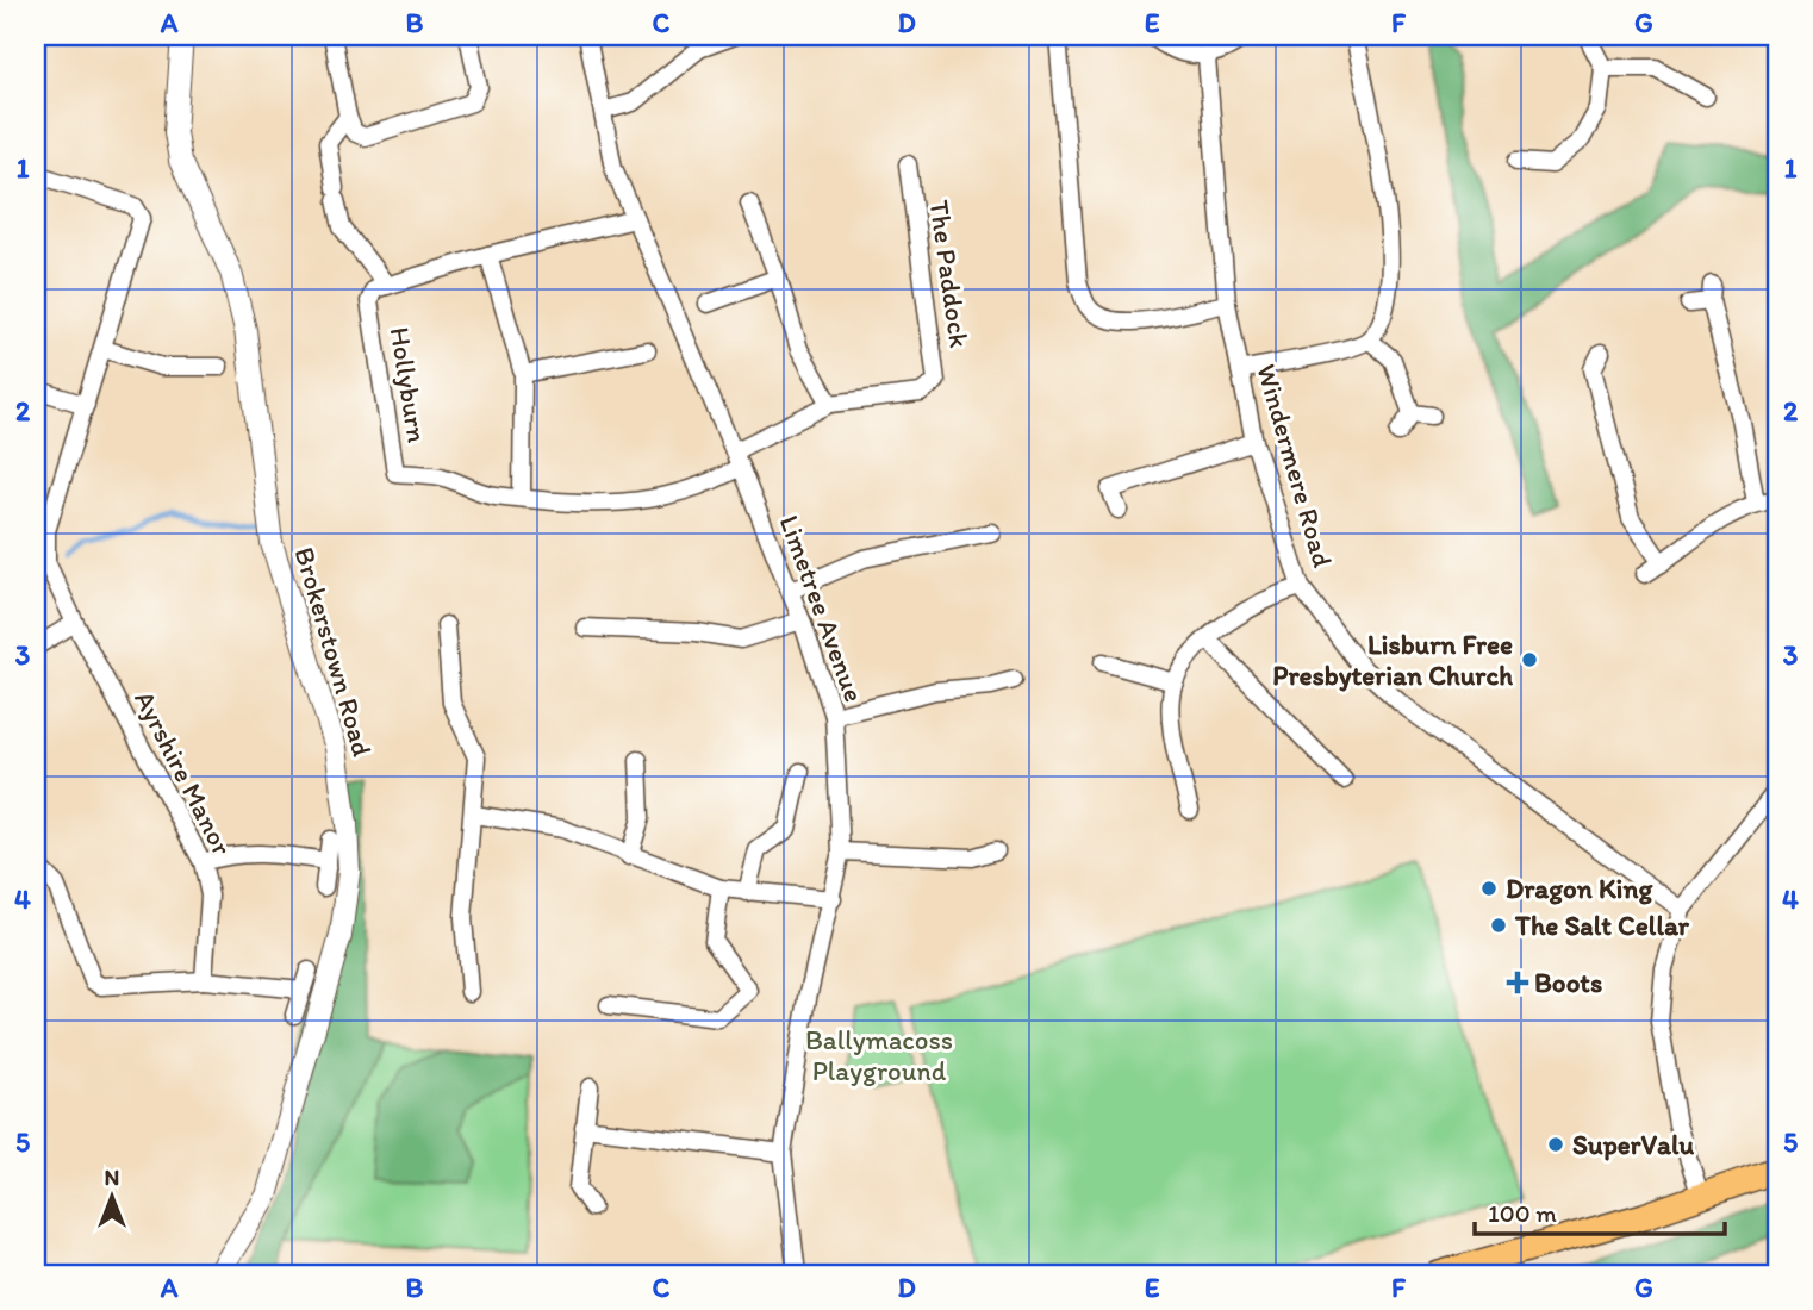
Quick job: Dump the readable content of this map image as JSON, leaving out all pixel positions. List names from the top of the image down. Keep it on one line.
{"streets":{"street":["The Paddock","Hollyburn","Windermere Road","Limetree Avenue","Brokerstown Road","Ayrshire Manor"]},"crossings":[["The Paddock","Hollyburn"],["The Paddock","Limetree Avenue"],["Hollyburn","Limetree Avenue"]],"parks":["Ballymacoss Playground"],"places":{"other":["Lisburn Free Presbyterian Church","Dragon King","The Salt Cellar","SuperValu"],"health":["Boots"]},"scale_bar":"100 m","north":"top","grid":{"columns":["A","B","C","D","E","F","G"],"rows":["1","2","3","4","5"]}}
